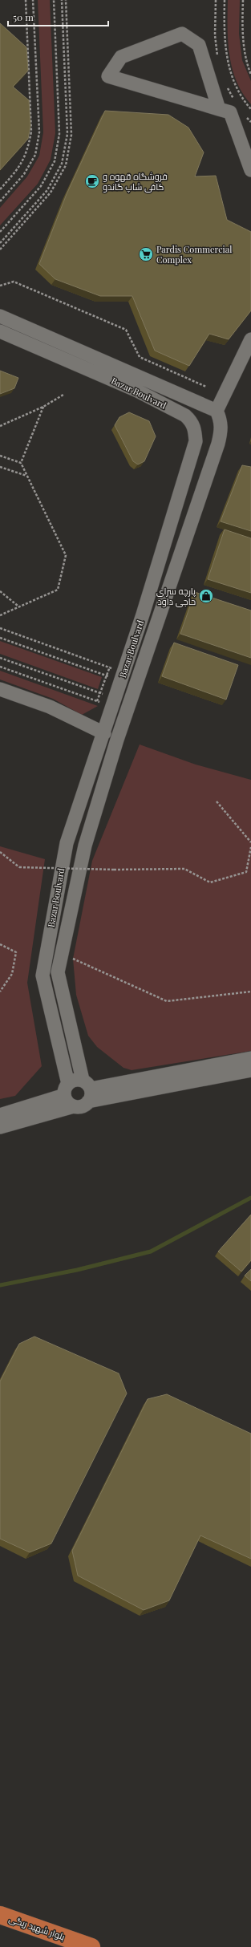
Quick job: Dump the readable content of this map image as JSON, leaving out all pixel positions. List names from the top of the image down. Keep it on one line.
{"streets":{"highway":["بلوار شهید ریگی"],"street":["Bazar Boulvard"]},"places":{"cafe":["فروشگاه قهوه و کافی شاپ گاندو"],"supermarket":["Pardis Commercial Complex"],"shop":["پارچه سرای حاجی داود"]},"scale_bar":"50 m"}
